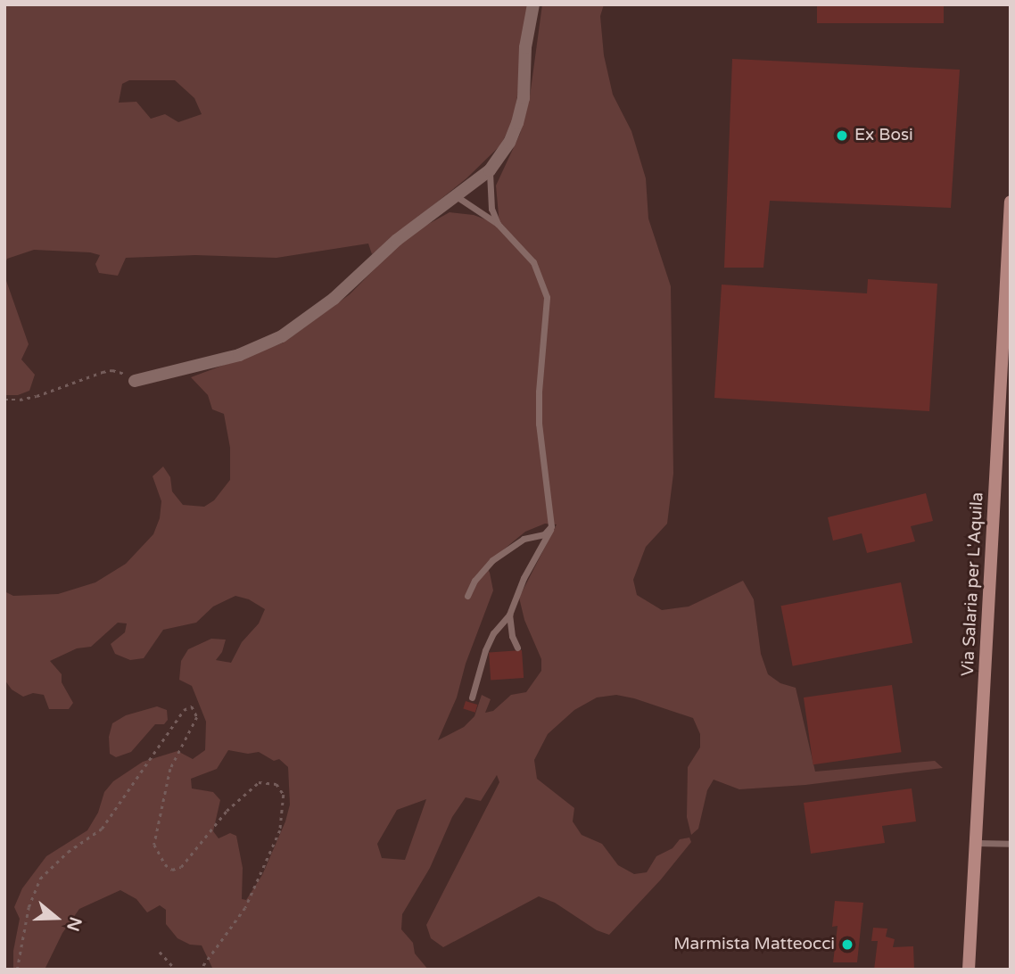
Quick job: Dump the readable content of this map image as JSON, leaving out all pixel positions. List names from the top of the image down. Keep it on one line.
{"streets":{"main road":["Via Salaria per L'Aquila"]},"places":["Ex Bosi","Marmista Matteocci"],"north":"right"}
